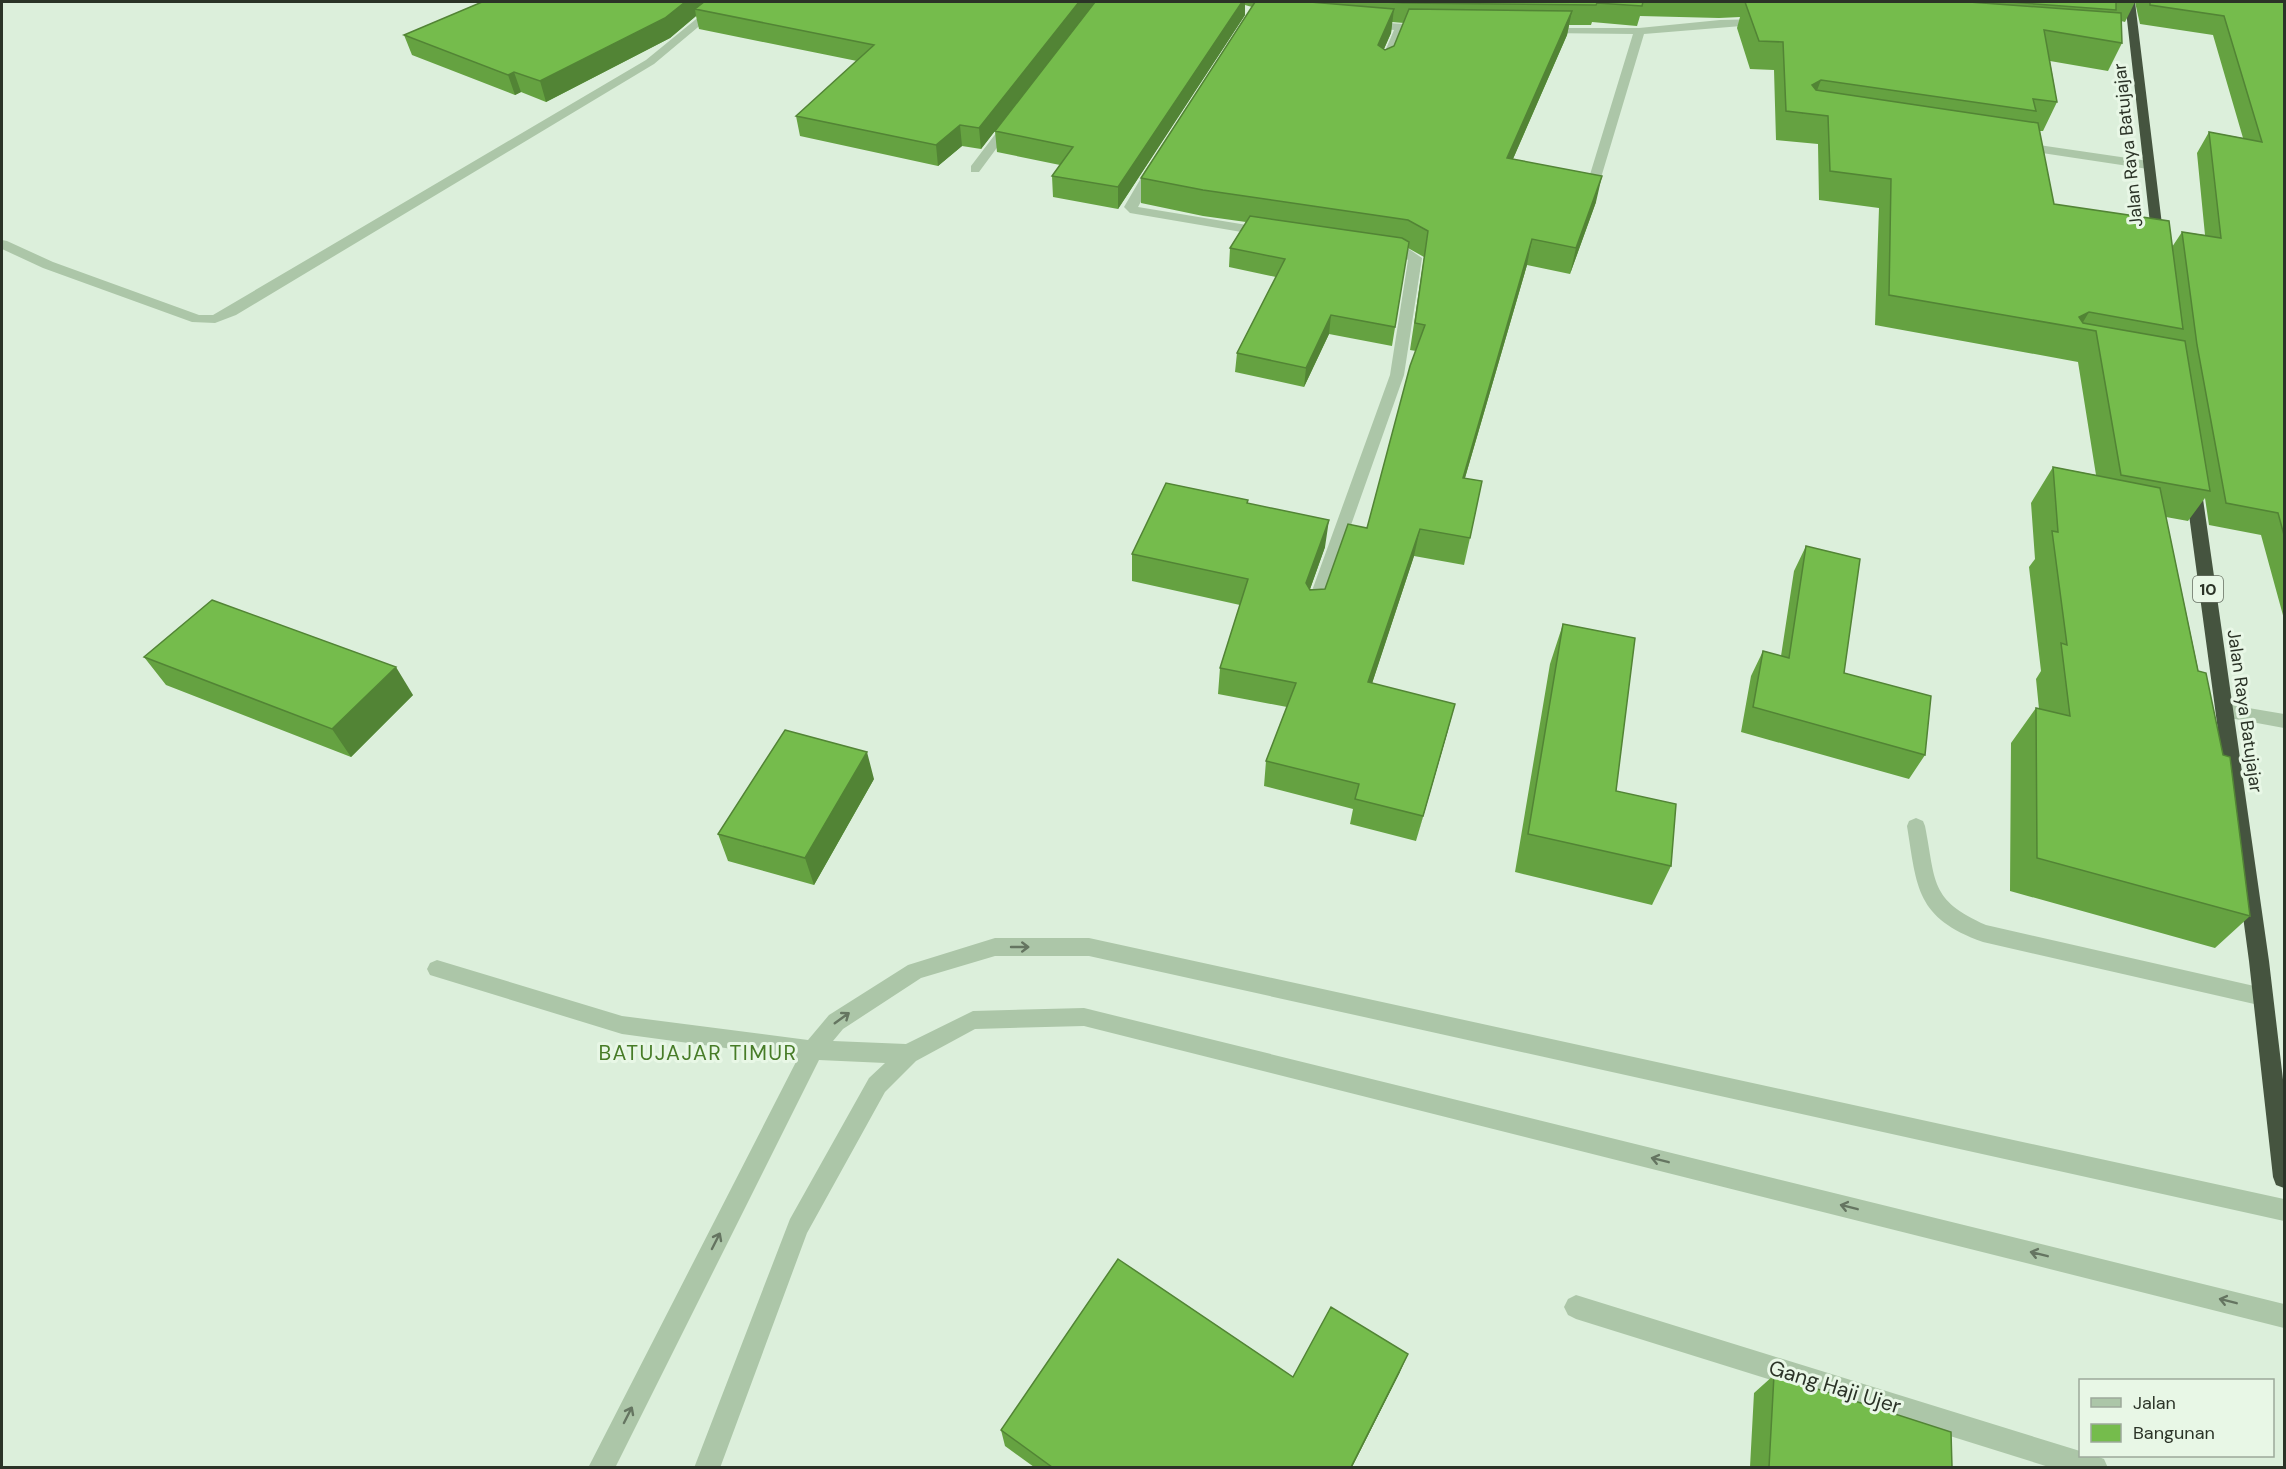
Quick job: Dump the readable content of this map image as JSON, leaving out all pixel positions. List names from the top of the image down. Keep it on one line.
{"streets":{"highway":["Jalan Raya Batujajar","10"],"street":["Gang Haji Ujer"]},"districts":["BATUJAJAR TIMUR"],"legend":["Jalan","Bangunan"]}
